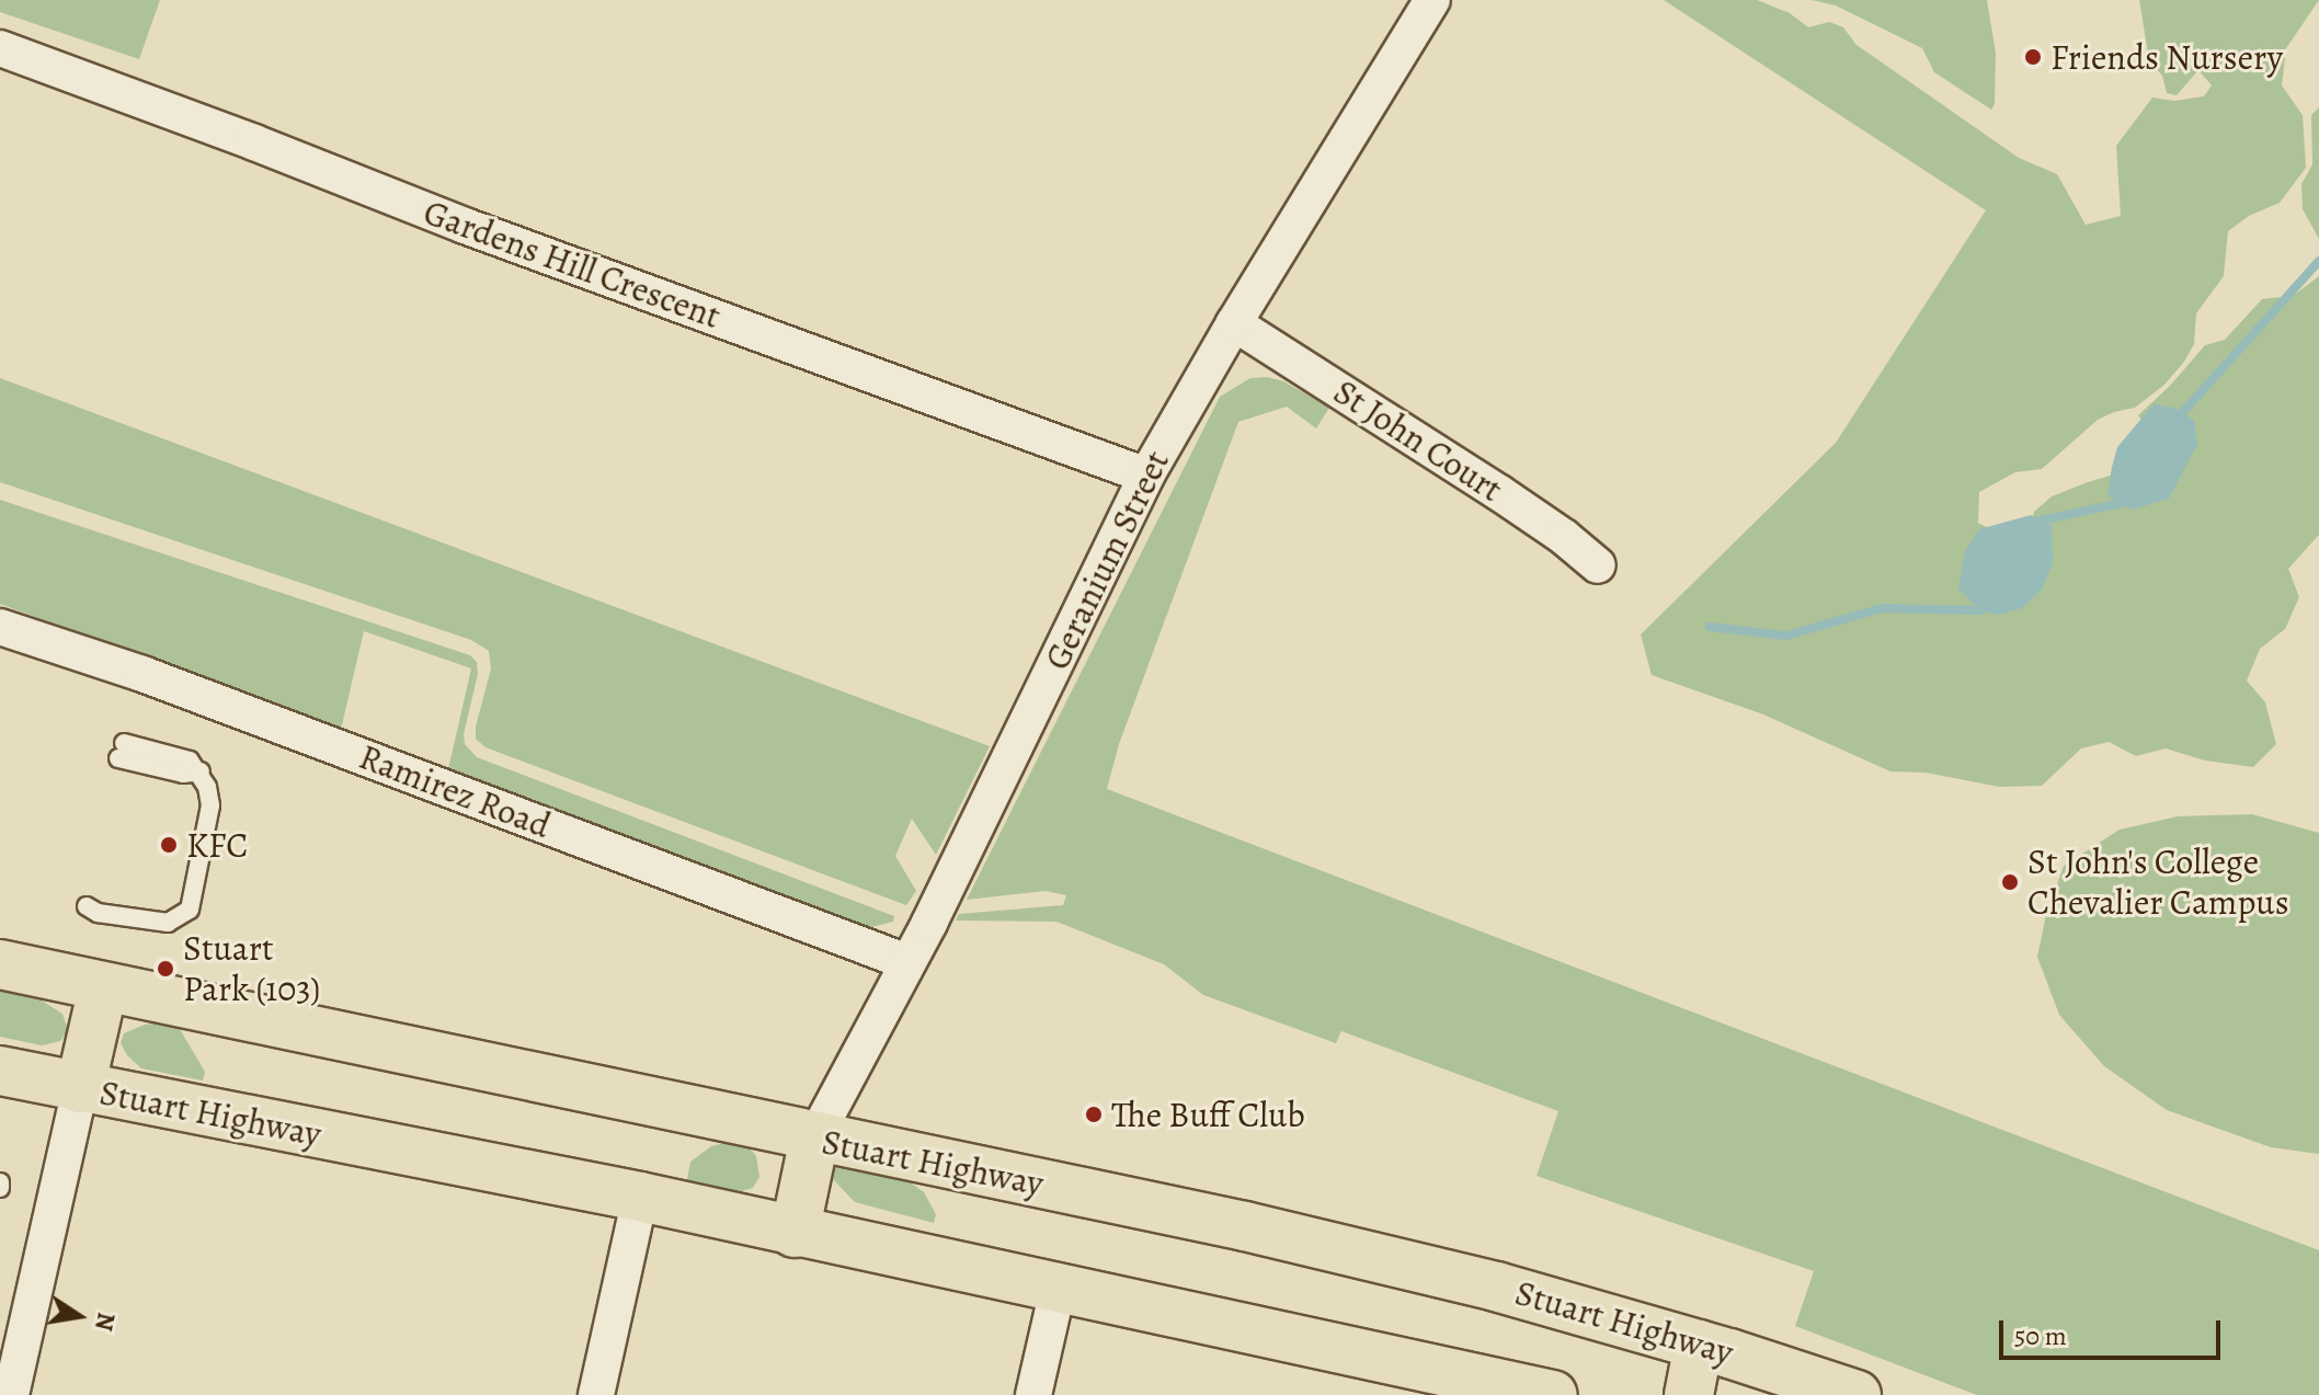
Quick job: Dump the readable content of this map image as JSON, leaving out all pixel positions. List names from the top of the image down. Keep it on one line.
{"streets":{"highway":["Stuart Highway"],"street":["Gardens Hill Crescent","St John Court","Geranium Street","Ramirez Road"]},"crossings":[["Gardens Hill Crescent","Geranium Street"],["St John Court","Geranium Street"],["Geranium Street","Ramirez Road"],["Geranium Street","Stuart Highway"]],"places":["Friends Nursery","KFC","St John's College Chevalier Campus","Stuart Park (103)","The Buff Club"],"scale_bar":"50 m","north":"right"}
